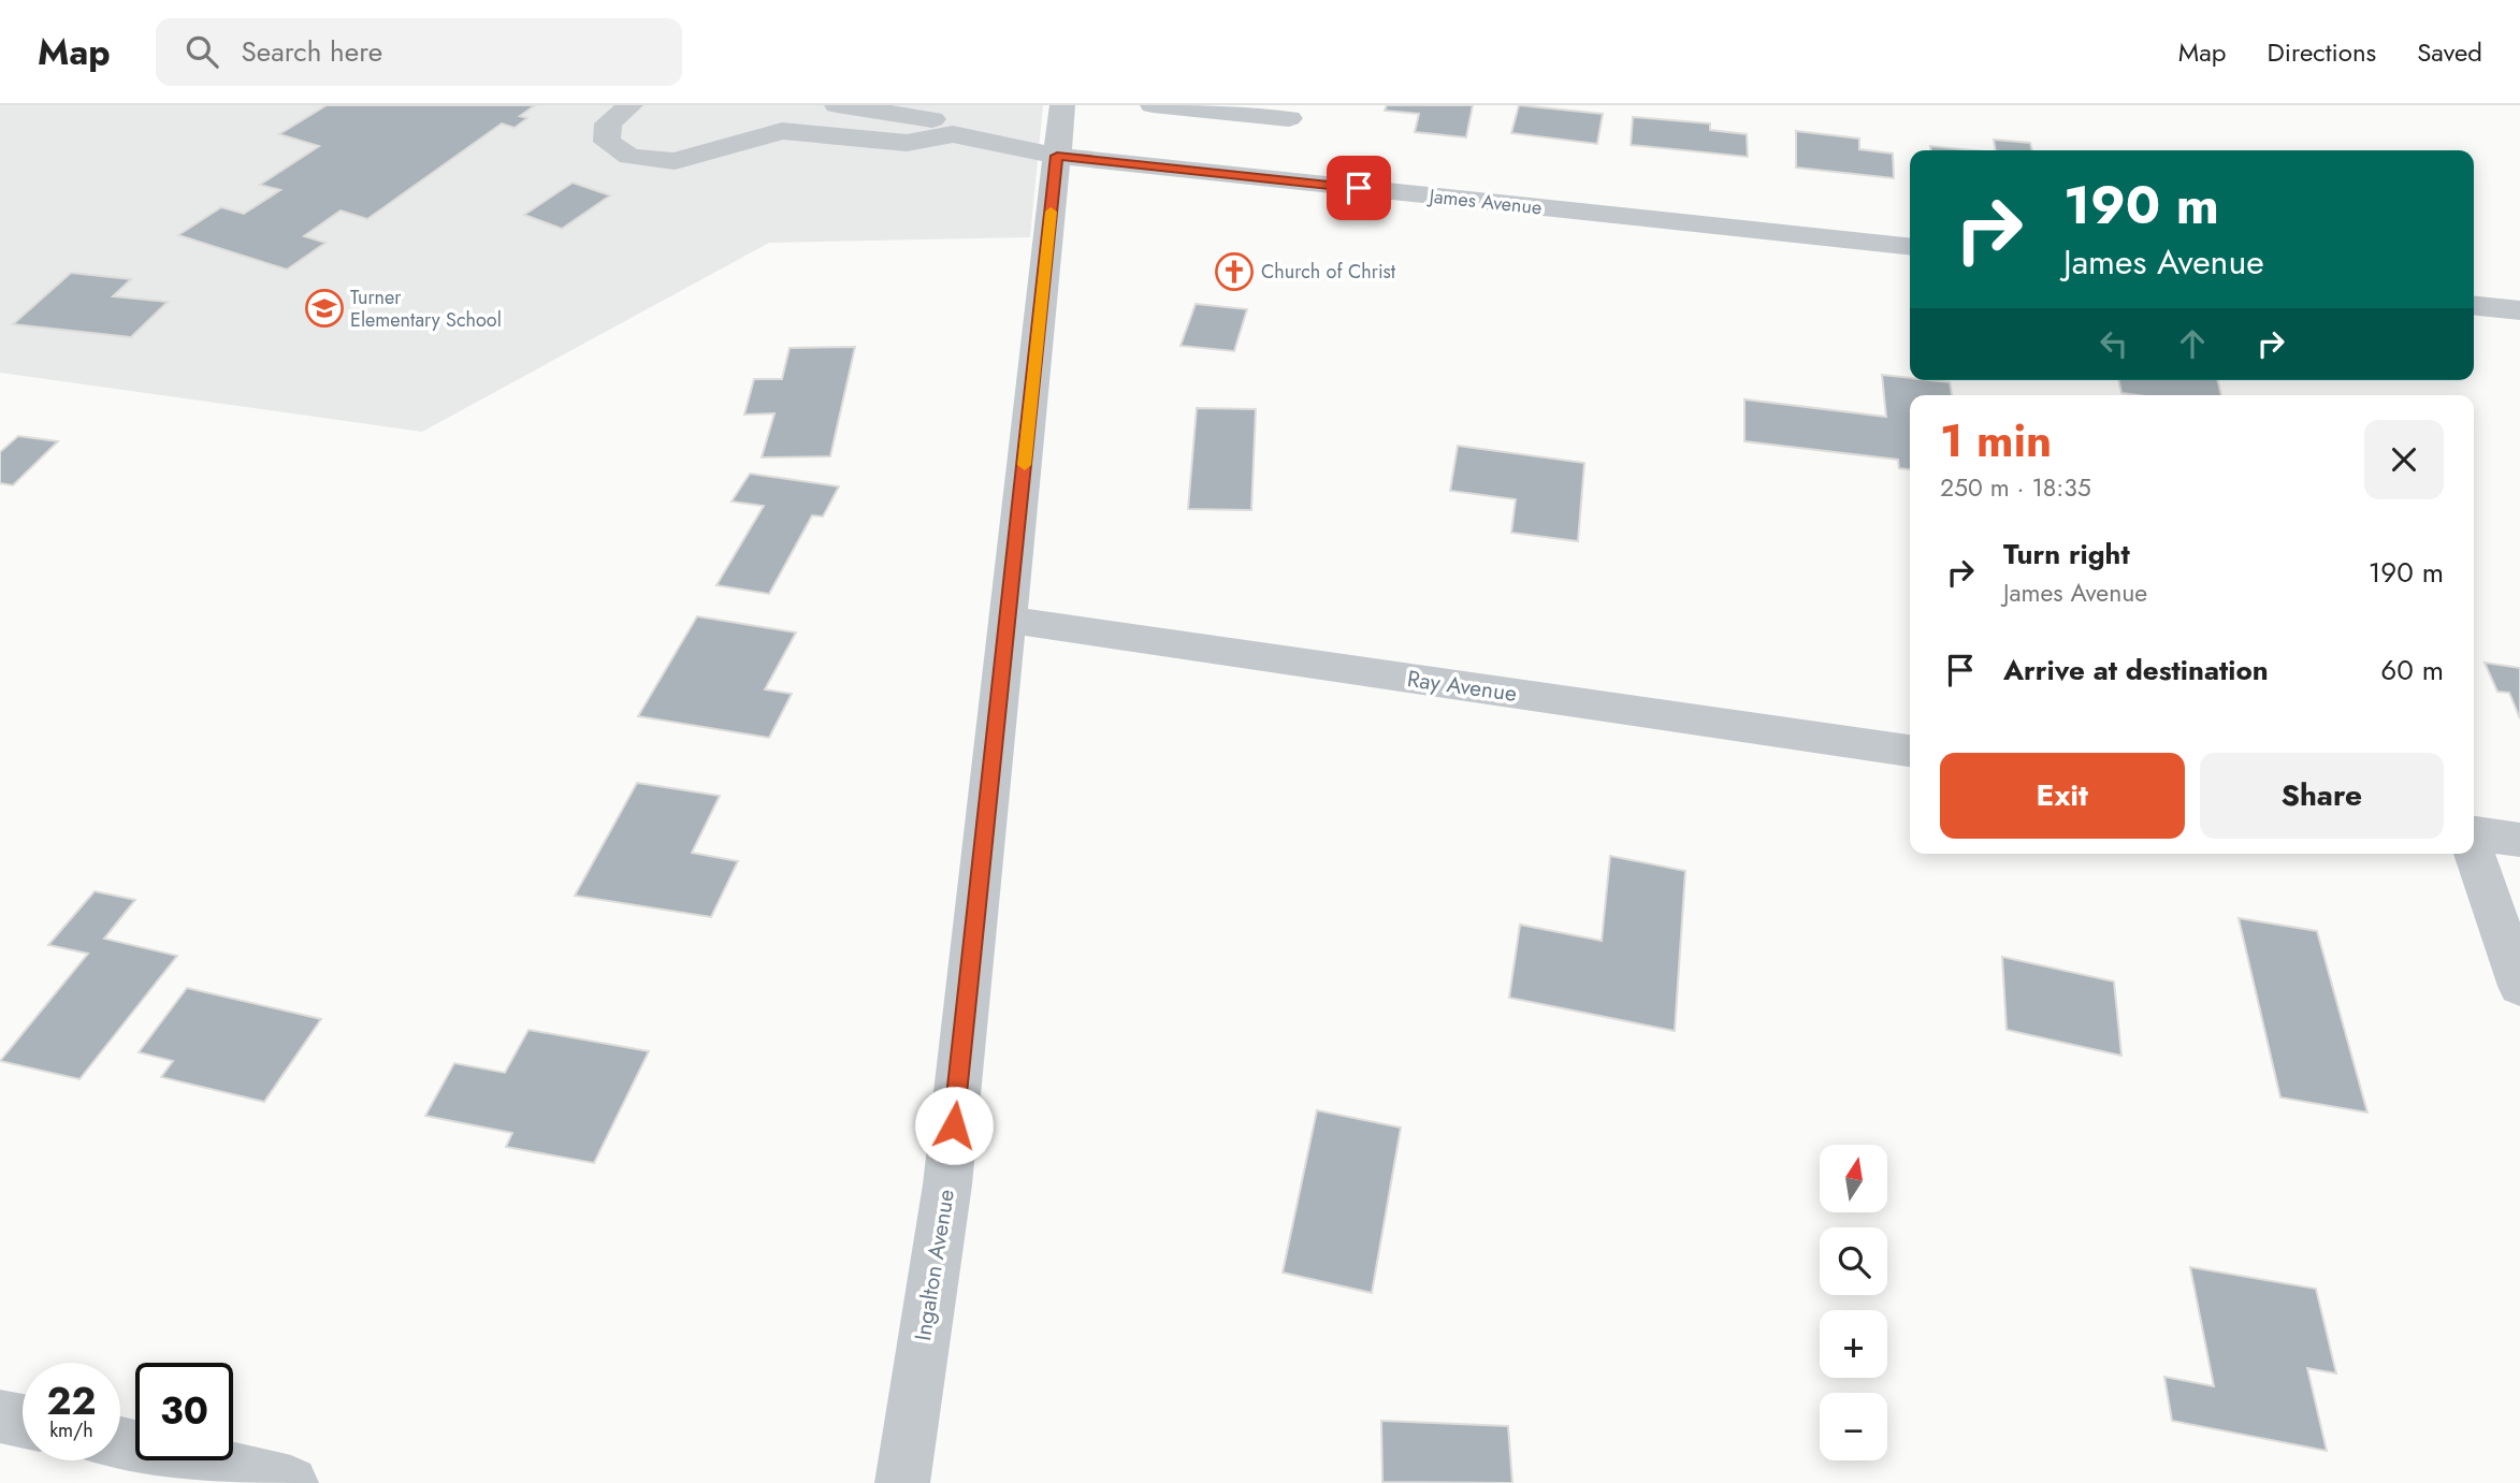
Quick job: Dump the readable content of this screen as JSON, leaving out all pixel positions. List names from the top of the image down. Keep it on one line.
{"streets":{"street":["James Avenue","Ray Avenue","Ingalton Avenue"]},"crossings":[["James Avenue","Ingalton Avenue"],["Ray Avenue","Ingalton Avenue"]],"places":{"church":["Church of Christ"],"school or university":["Turner Elementary School"]},"north":"top","page":{"header":"Map","search":"Search here","nav":["Map","Directions","Saved"],"turn":["190 m","James Avenue"],"heading":["1 min","250 m · 18:35"],"list":[{"name":"Turn right","note":"James Avenue","value":"190 m"},{"name":"Arrive at destination","value":"60 m"}],"buttons":["Exit","Share"],"map_buttons":["+","−"],"speed":"22 km/h","limit":"30"}}
